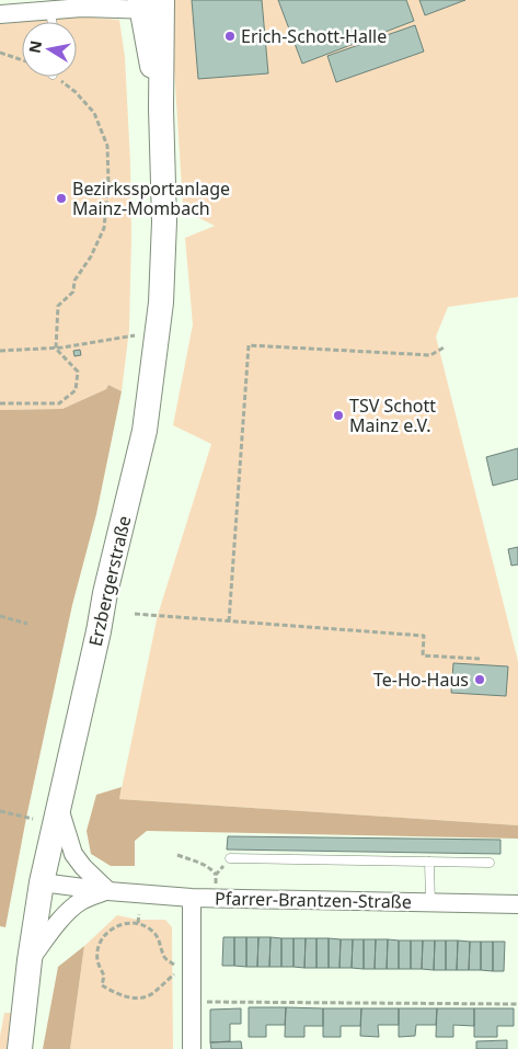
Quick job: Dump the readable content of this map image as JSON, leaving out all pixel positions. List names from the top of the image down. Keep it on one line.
{"streets":{"main road":["Erzbergerstraße"],"street":["Pfarrer-Brantzen-Straße"]},"crossings":[["Erzbergerstraße","Pfarrer-Brantzen-Straße"]],"places":["Erich-Schott-Halle","Bezirkssportanlage Mainz-Mombach","TSV Schott Mainz e.V.","Te-Ho-Haus"],"north":"left"}
